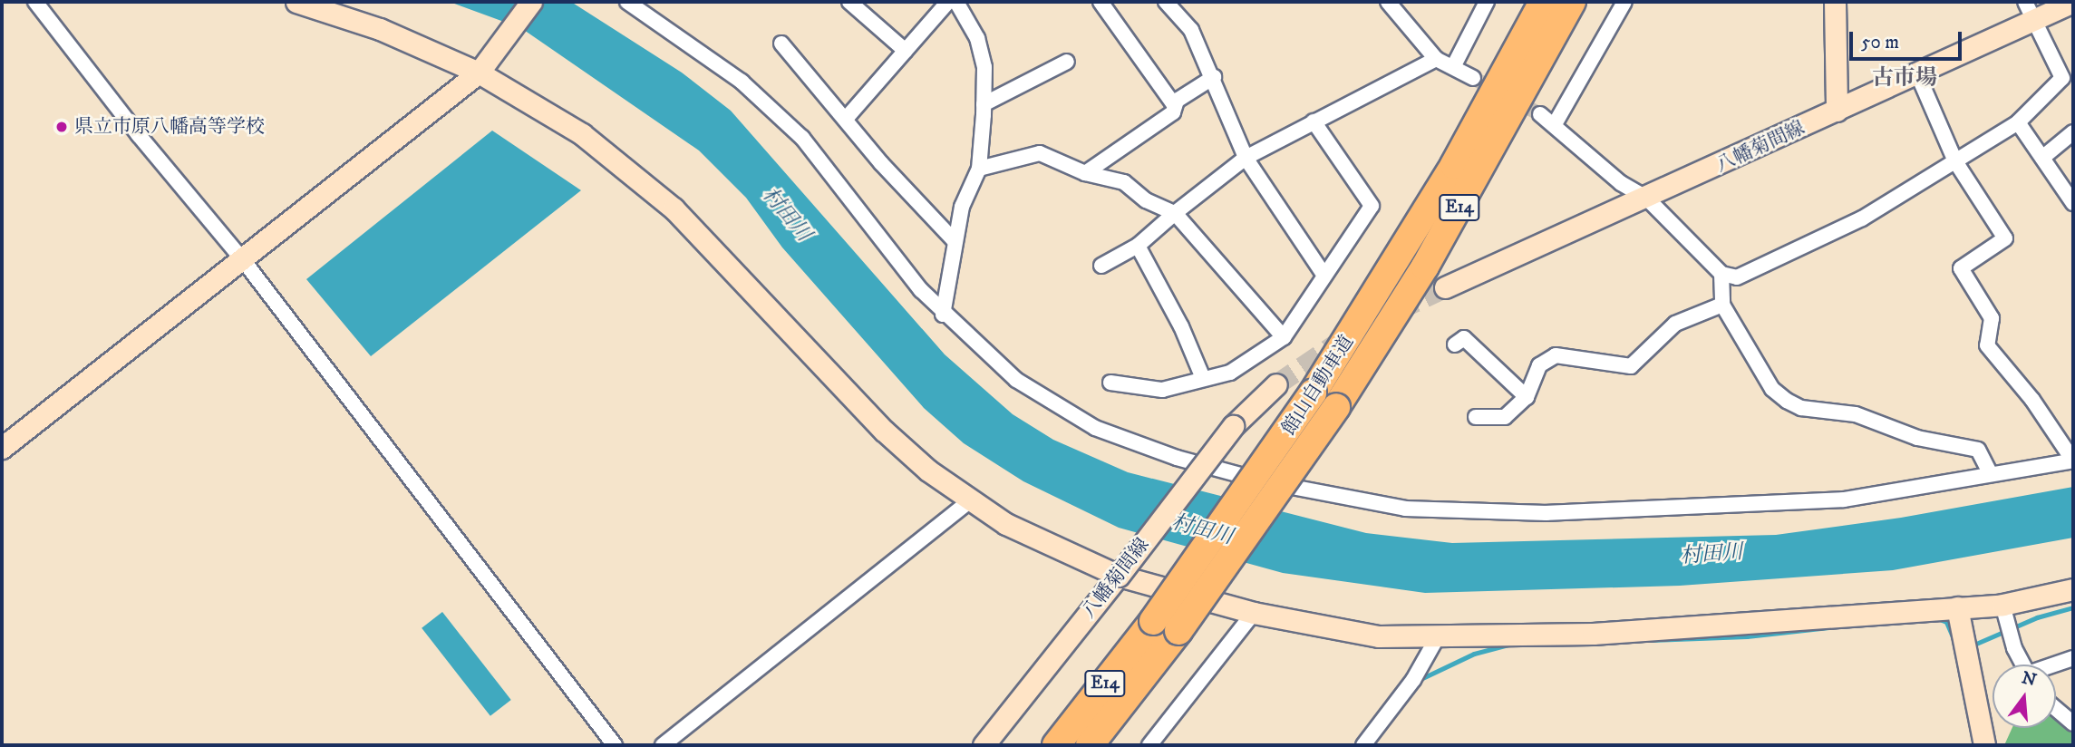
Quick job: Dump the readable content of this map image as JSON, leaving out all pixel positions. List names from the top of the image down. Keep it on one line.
{"streets":{"highway":["E14","館山自動車道"],"street":["八幡菊間線"]},"districts":["古市場"],"water":["村田川"],"places":["県立市原八幡高等学校"],"scale_bar":"50 m","north":"top"}
